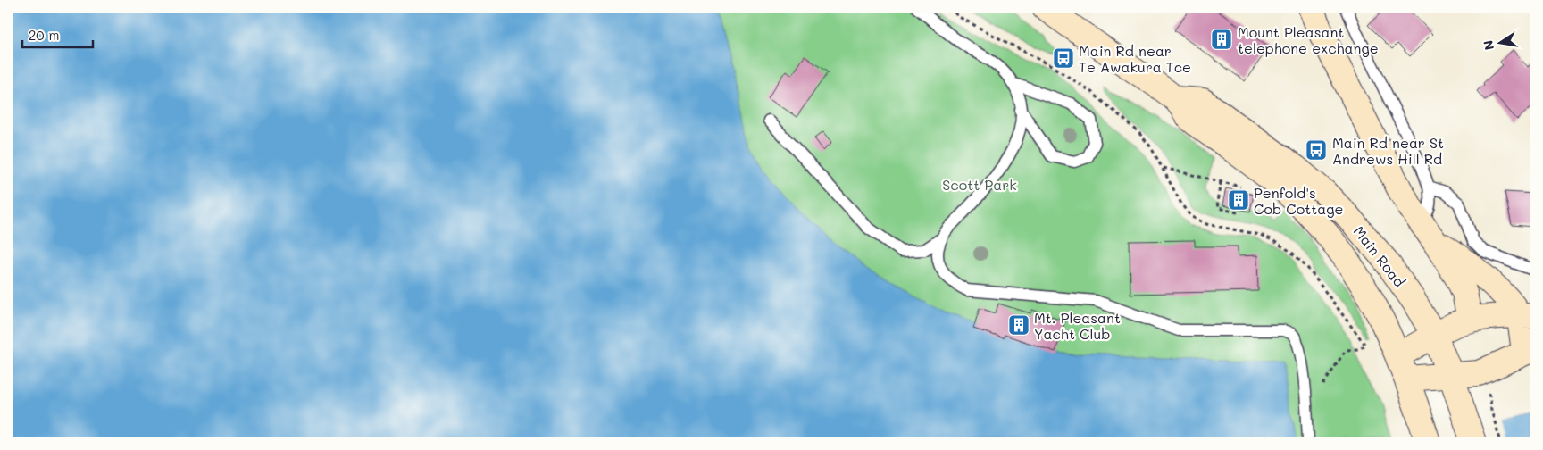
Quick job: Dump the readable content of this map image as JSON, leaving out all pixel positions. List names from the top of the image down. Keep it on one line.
{"streets":{"main road":["Main Road"]},"parks":["Scott Park"],"places":{"building":["Mount Pleasant telephone exchange","Penfold's Cob Cottage","Mt. Pleasant Yacht Club"],"bus stop":["Main Rd near Te Awakura Tce","Main Rd near St Andrews Hill Rd"]},"scale_bar":"20 m","north":"left"}
